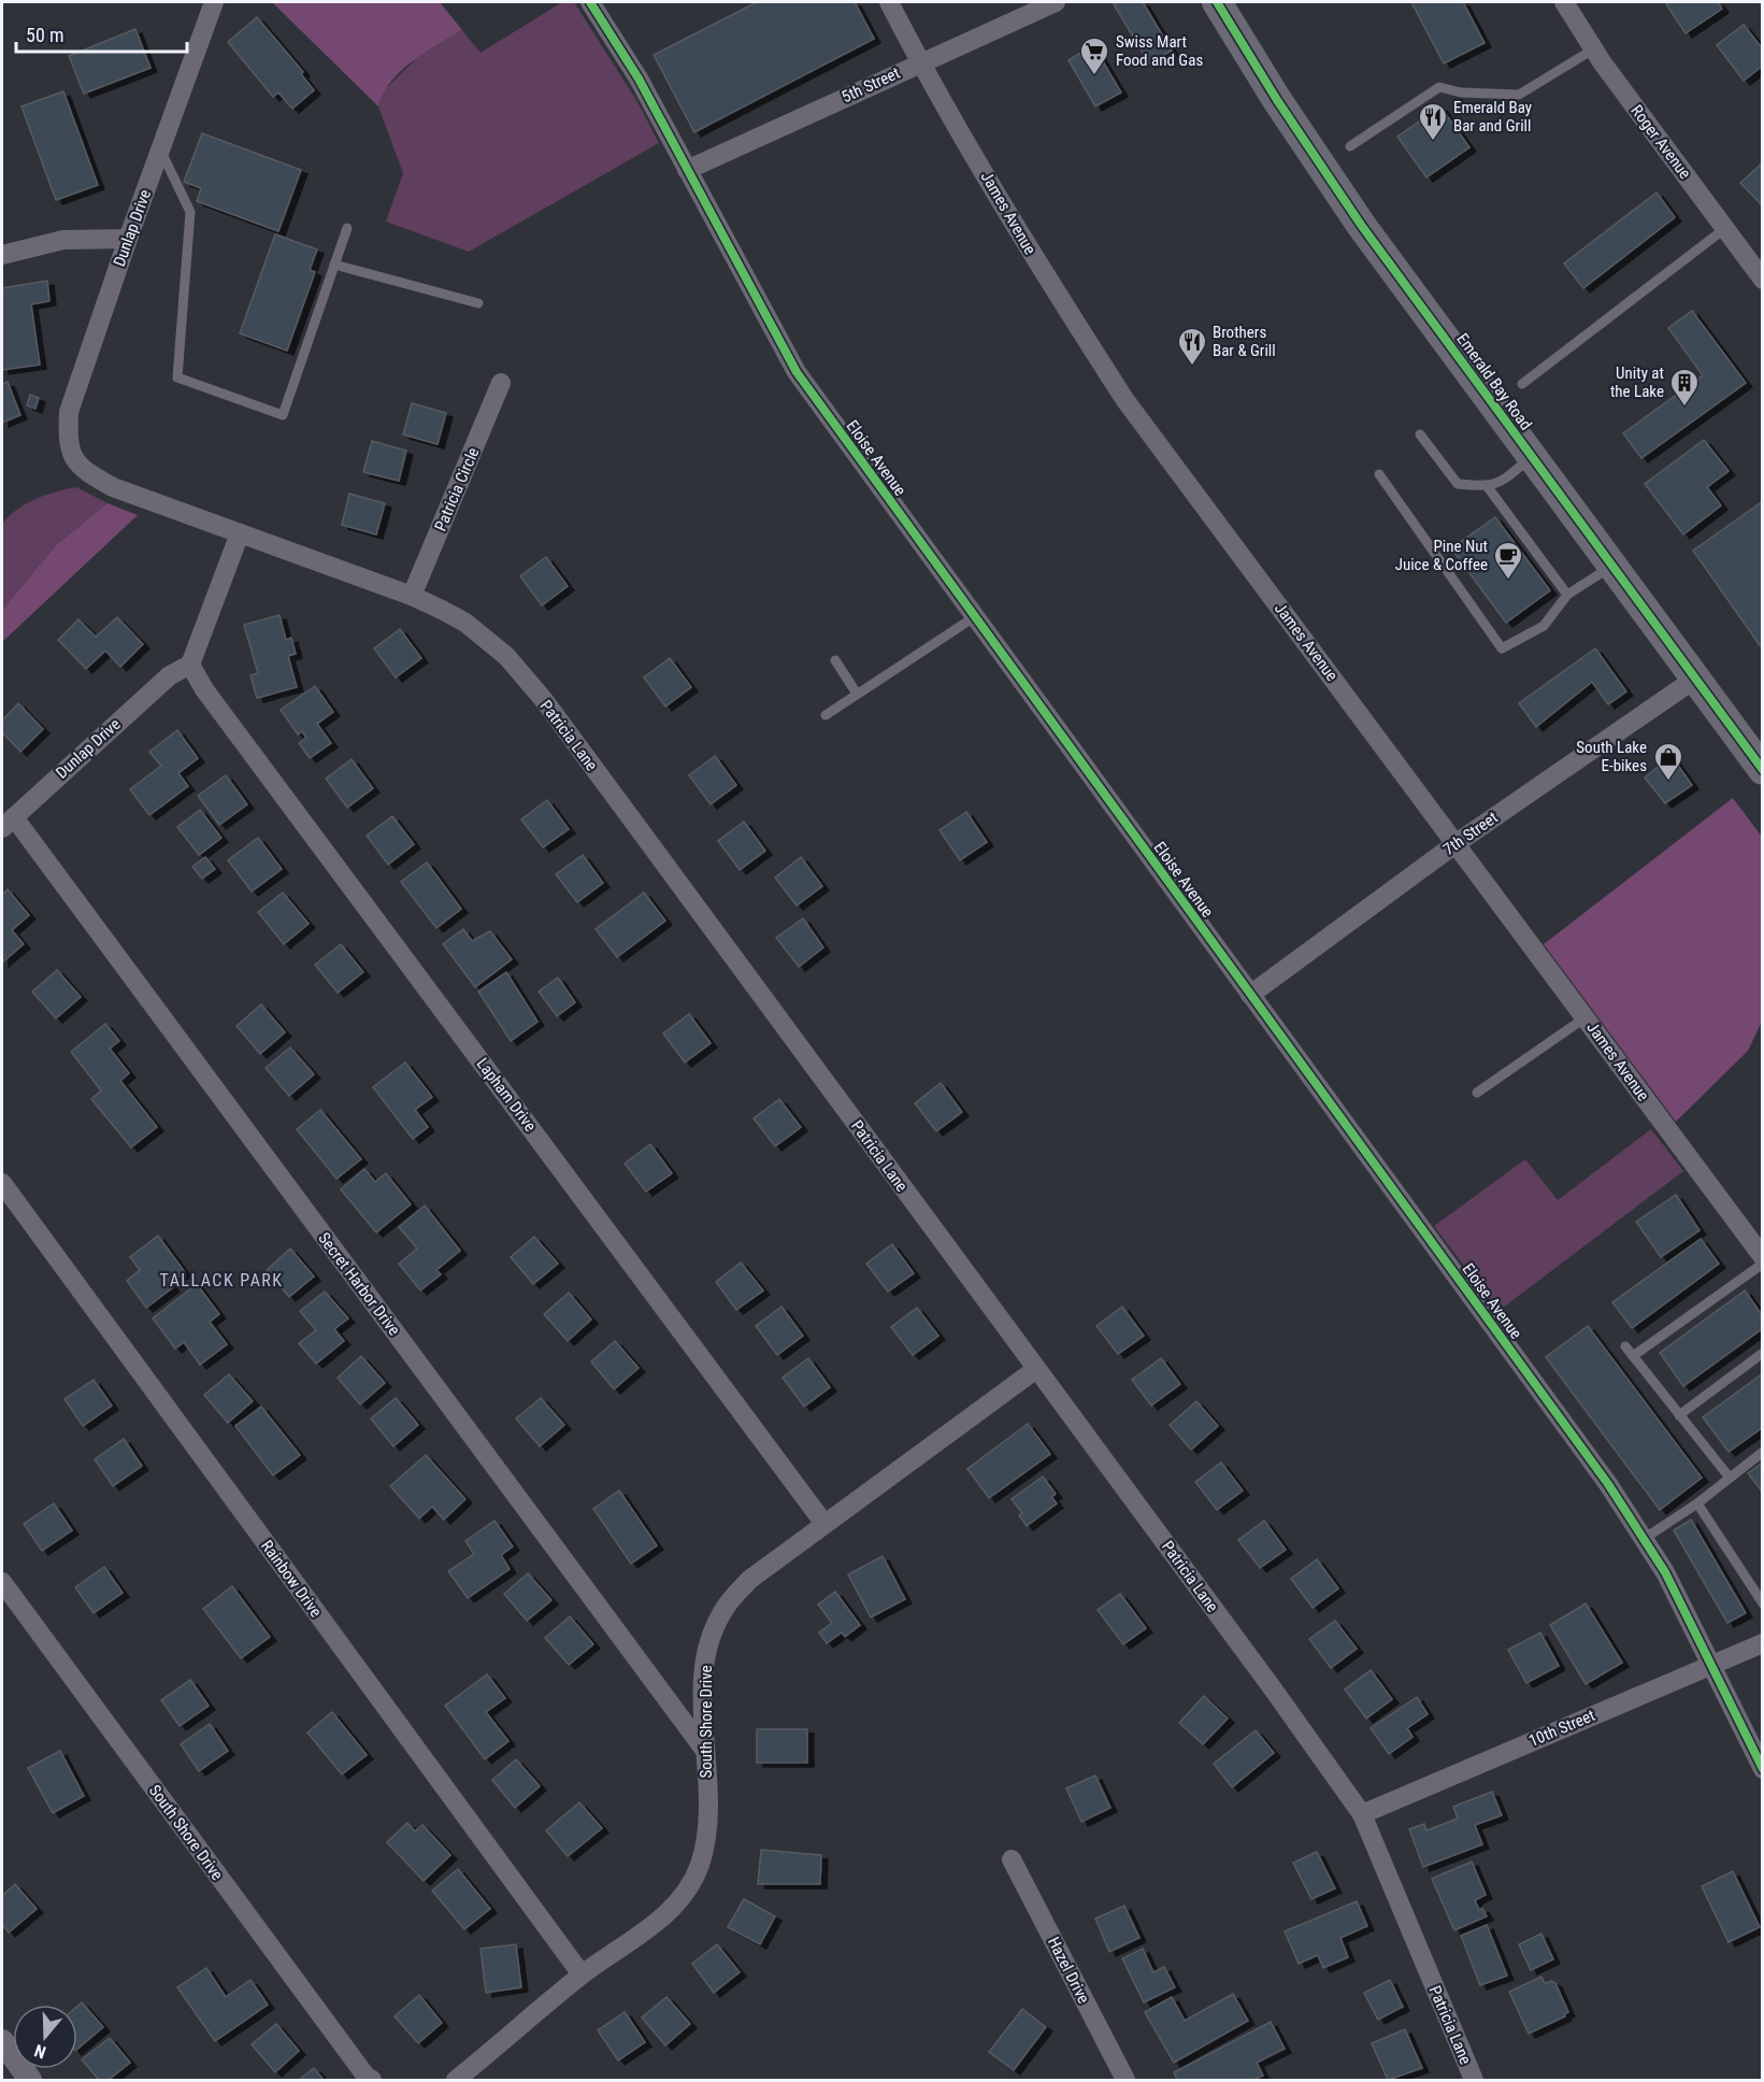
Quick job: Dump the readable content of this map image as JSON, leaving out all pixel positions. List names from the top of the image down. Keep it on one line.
{"streets":{"main road":["Emerald Bay Road"],"street":["5th Street","Roger Avenue","James Avenue","Dunlap Drive","Eloise Avenue","Patricia Circle","Patricia Lane","7th Street","Lapham Drive","Secret Harbor Drive","Rainbow Drive","South Shore Drive","10th Street","Hazel Drive"]},"crossings":[["5th Street","James Avenue"],["5th Street","Eloise Avenue"],["James Avenue","7th Street"],["Dunlap Drive","Patricia Lane"],["Dunlap Drive","Lapham Drive"],["Dunlap Drive","Secret Harbor Drive"],["Emerald Bay Road","7th Street"],["Eloise Avenue","7th Street"],["Eloise Avenue","10th Street"],["Patricia Circle","Patricia Lane"],["Patricia Lane","South Shore Drive"],["Patricia Lane","10th Street"],["Lapham Drive","South Shore Drive"],["Secret Harbor Drive","South Shore Drive"],["Rainbow Drive","South Shore Drive"]],"districts":["TALLACK PARK"],"places":{"supermarket":["Swiss Mart Food and Gas"],"restaurant":["Emerald Bay Bar and Grill","Brothers Bar & Grill"],"building":["Unity at the Lake"],"cafe":["Pine Nut Juice & Coffee"],"shop":["South Lake E-bikes"]},"scale_bar":"50 m","north":"bottom"}
